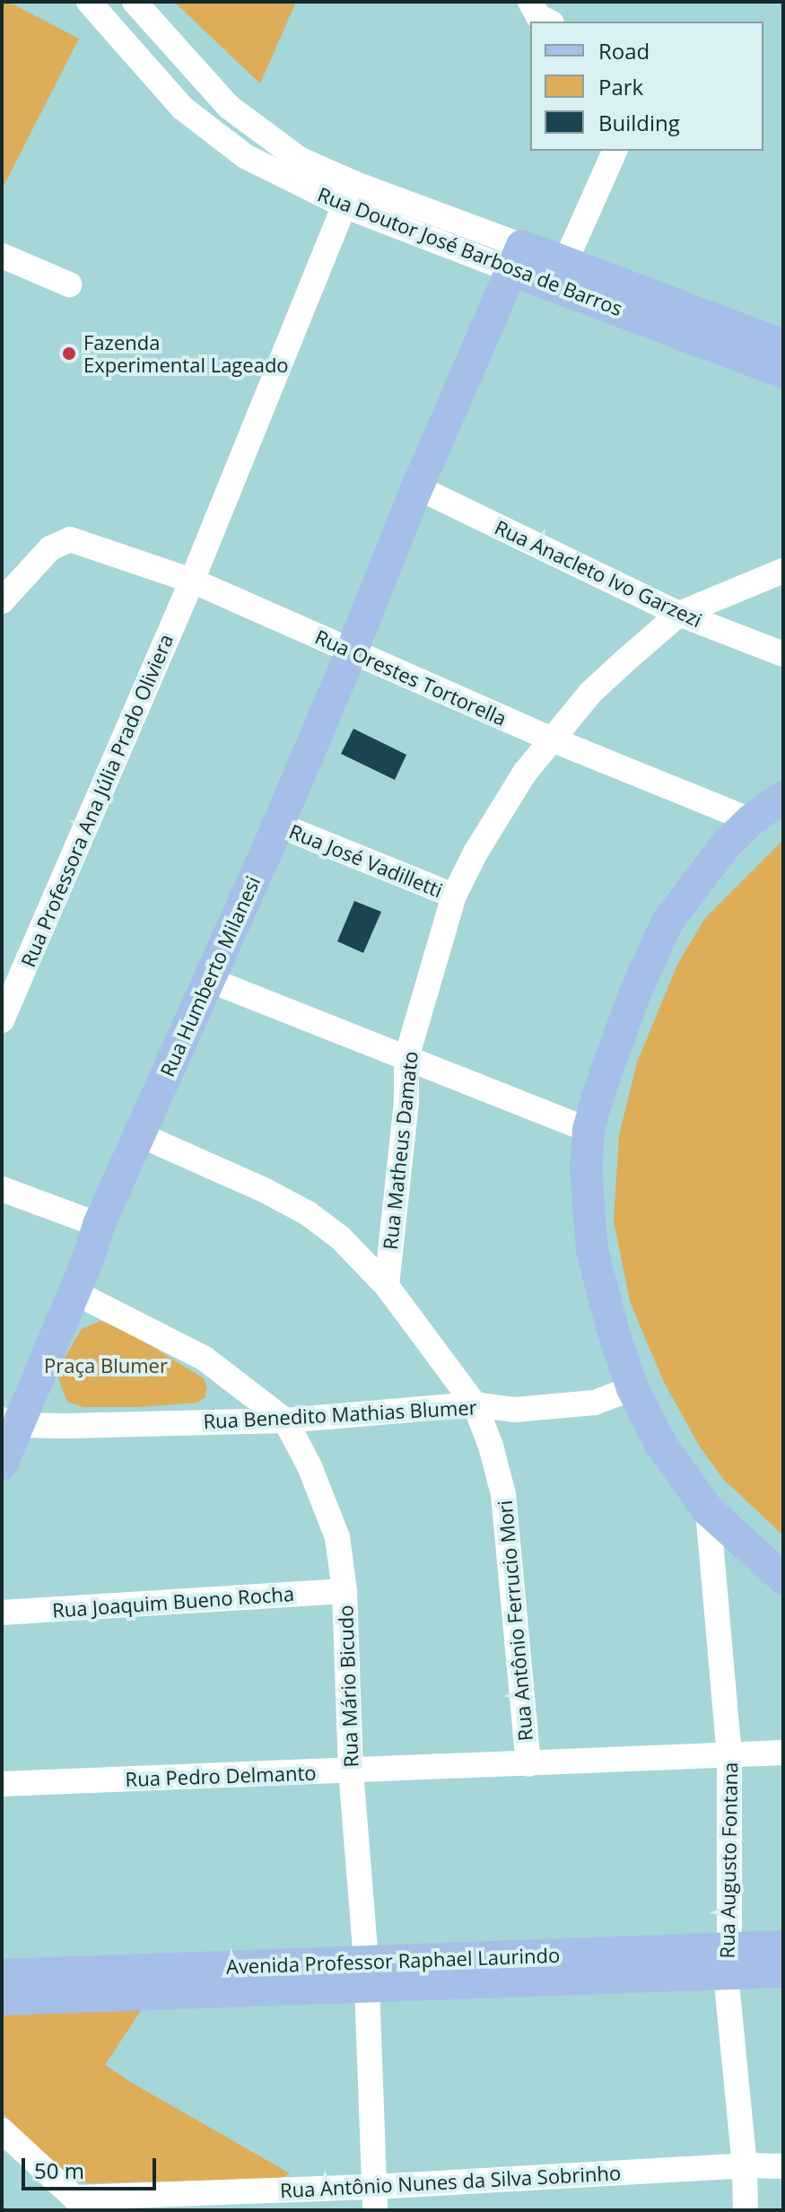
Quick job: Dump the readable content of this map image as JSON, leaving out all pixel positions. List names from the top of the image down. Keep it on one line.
{"streets":{"main road":["Rua Doutor José Barbosa de Barros","Rua Humberto Milanesi","Avenida Professor Raphael Laurindo"],"street":["Rua Anacleto Ivo Garzezi","Rua Orestes Tortorella","Rua Professora Ana Júlia Prado Oliviera","Rua José Vadilletti","Rua Matheus Damato","Rua Benedito Mathias Blumer","Rua Joaquim Bueno Rocha","Rua Antônio Ferrucio Mori","Rua Mário Bicudo","Rua Pedro Delmanto","Rua Augusto Fontana","Rua Antônio Nunes da Silva Sobrinho"]},"crossings":[["Rua Doutor José Barbosa de Barros","Rua Professora Ana Júlia Prado Oliviera"],["Rua Doutor José Barbosa de Barros","Rua Humberto Milanesi"],["Rua Anacleto Ivo Garzezi","Rua Humberto Milanesi"],["Rua Anacleto Ivo Garzezi","Rua Matheus Damato"],["Rua Orestes Tortorella","Rua Professora Ana Júlia Prado Oliviera"],["Rua Orestes Tortorella","Rua Humberto Milanesi"],["Rua Orestes Tortorella","Rua Matheus Damato"],["Rua José Vadilletti","Rua Humberto Milanesi"],["Rua José Vadilletti","Rua Matheus Damato"],["Rua Humberto Milanesi","Rua Benedito Mathias Blumer"],["Rua Humberto Milanesi","Rua Antônio Ferrucio Mori"],["Rua Humberto Milanesi","Rua Mário Bicudo"],["Rua Matheus Damato","Rua Antônio Ferrucio Mori"],["Rua Benedito Mathias Blumer","Rua Antônio Ferrucio Mori"],["Rua Benedito Mathias Blumer","Rua Mário Bicudo"],["Rua Joaquim Bueno Rocha","Rua Mário Bicudo"],["Rua Antônio Ferrucio Mori","Rua Pedro Delmanto"],["Rua Mário Bicudo","Rua Pedro Delmanto"],["Rua Mário Bicudo","Avenida Professor Raphael Laurindo"],["Rua Mário Bicudo","Rua Antônio Nunes da Silva Sobrinho"],["Rua Pedro Delmanto","Rua Augusto Fontana"],["Rua Augusto Fontana","Avenida Professor Raphael Laurindo"],["Rua Augusto Fontana","Rua Antônio Nunes da Silva Sobrinho"]],"parks":["Praça Blumer"],"places":["Fazenda Experimental Lageado"],"legend":["Road","Park","Building"],"scale_bar":"50 m"}
